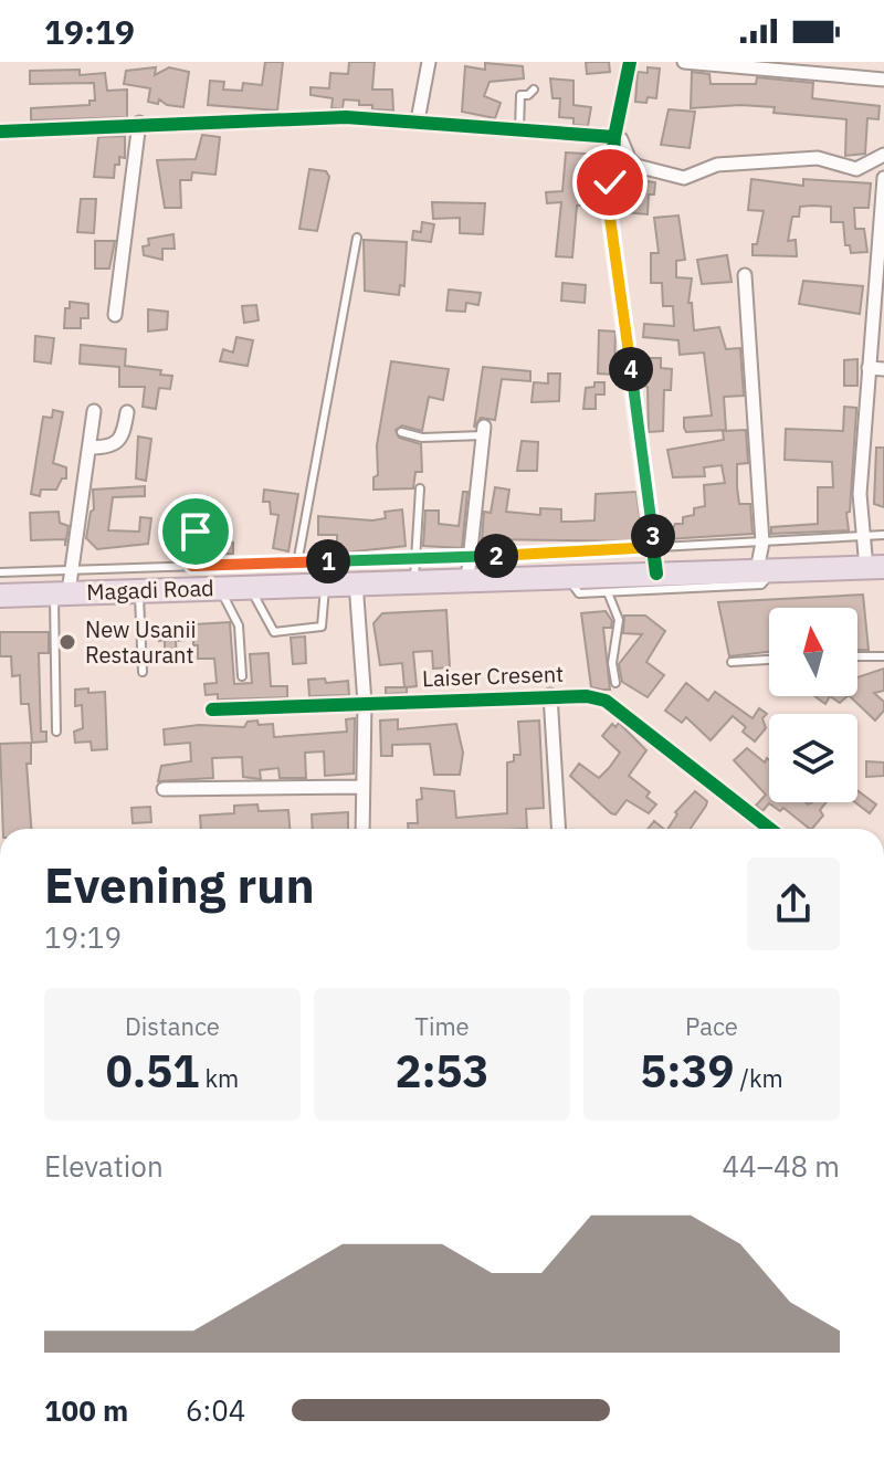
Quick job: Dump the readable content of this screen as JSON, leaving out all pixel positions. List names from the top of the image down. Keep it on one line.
{"streets":{"highway":["Magadi Road"],"street":["Laiser Cresent"]},"places":["New Usanii Restaurant"],"north":"top","page":{"status":"19:19","pins":["4","3","2","1"],"heading":["Evening run","19:19"],"stats":[["Distance","0.51 km"],["Time","2:53"],["Pace","5:39 /km"]],"chart":["Elevation","44–48 m"],"list":[{"name":"100 m","note":"6:04"}]}}
